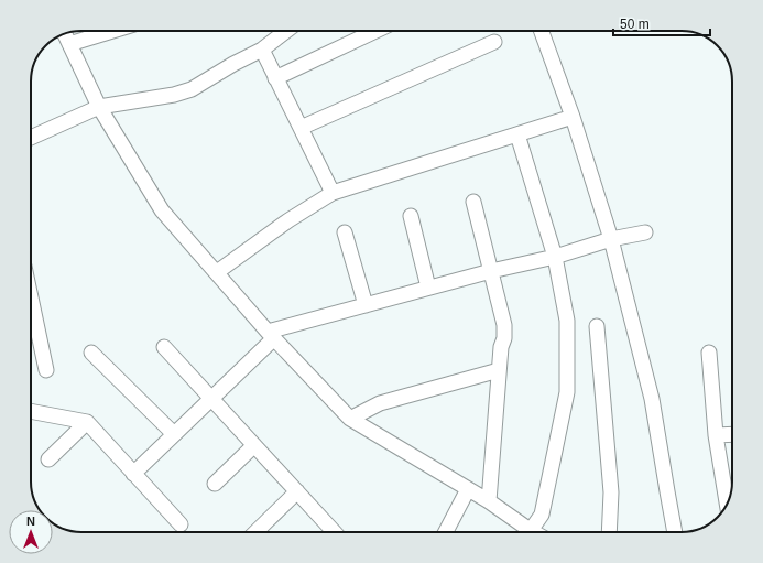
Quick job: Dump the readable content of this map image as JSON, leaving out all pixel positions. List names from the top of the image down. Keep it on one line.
{"scale_bar":"50 m","north":"top"}
